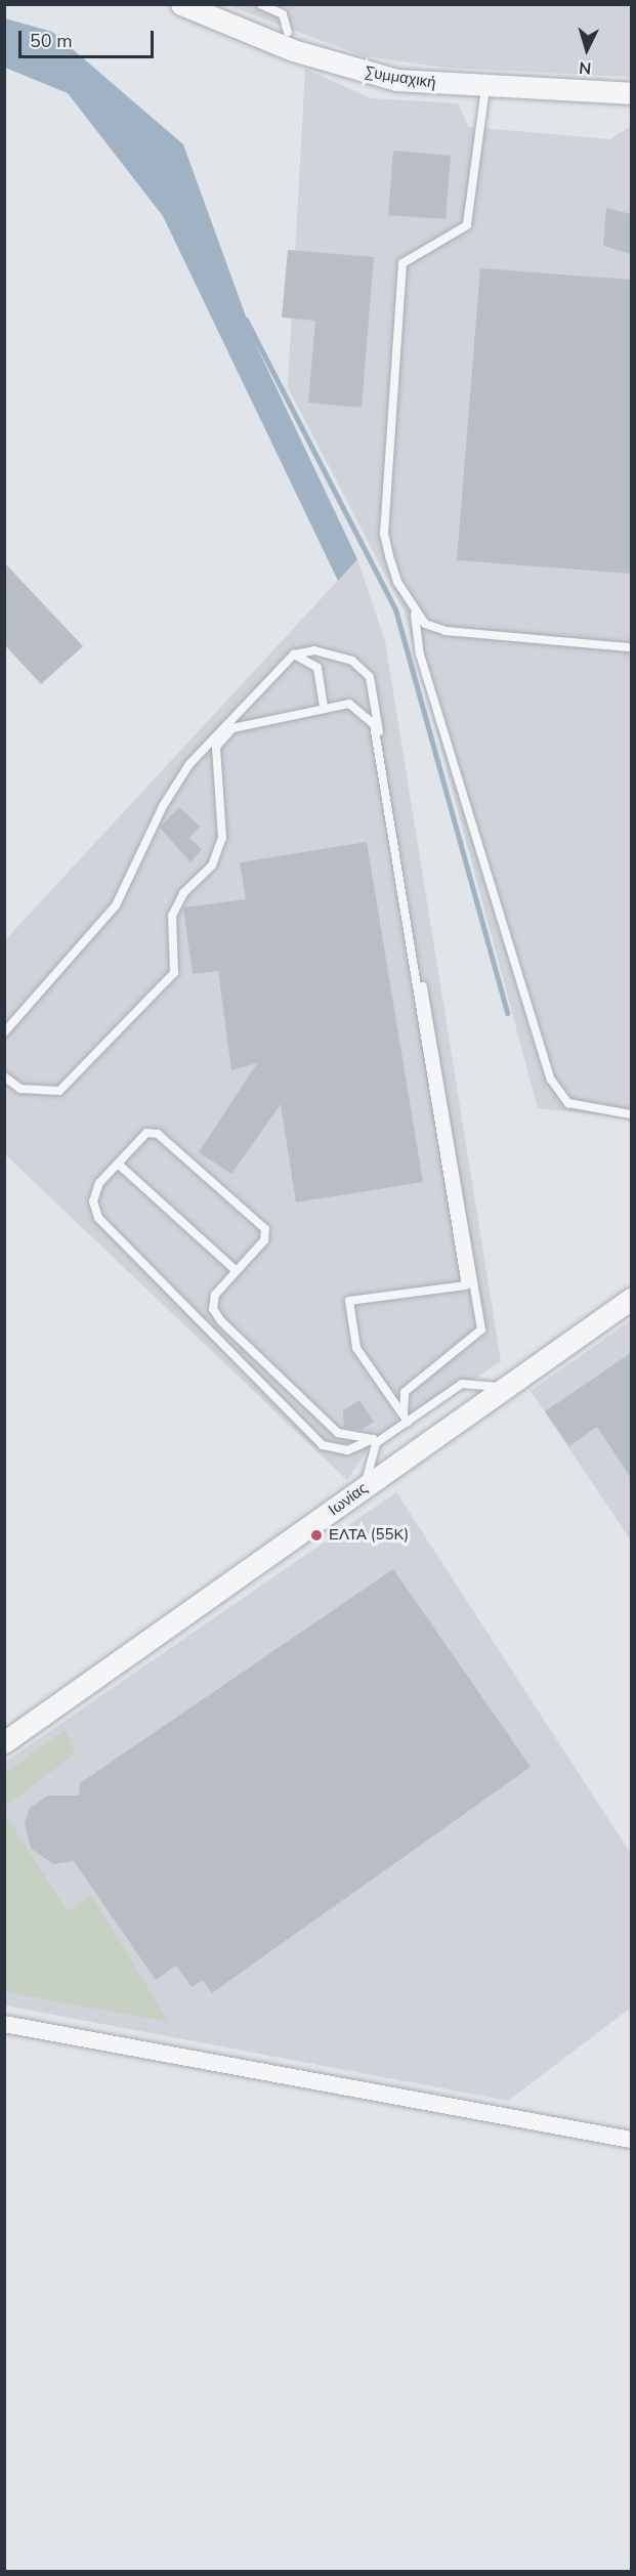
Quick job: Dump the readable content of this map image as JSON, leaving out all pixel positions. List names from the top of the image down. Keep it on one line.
{"streets":{"street":["Συμμαχική","Ιωνίας"]},"places":["ΕΛΤΑ (55Κ)"],"scale_bar":"50 m","north":"bottom"}
